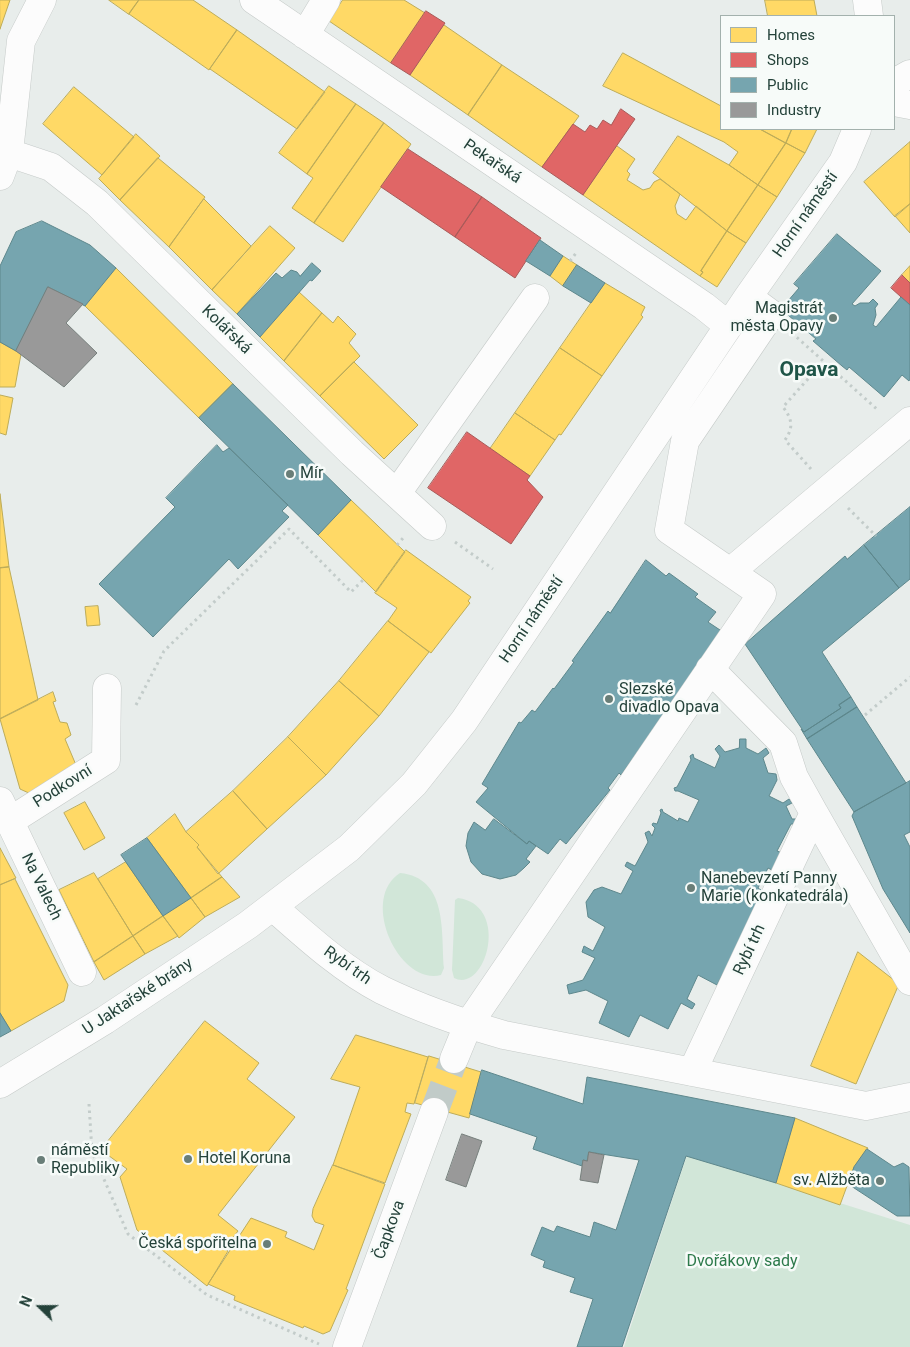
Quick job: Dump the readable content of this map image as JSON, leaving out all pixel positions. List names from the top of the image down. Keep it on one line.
{"streets":{"street":["Pekařská","Horní náměstí","Kolářská","Podkovní","Na Valech","Rybí trh","U Jaktařské brány","Čapkova"]},"crossings":[["Pekařská","Horní náměstí"],["Horní náměstí","Rybí trh"],["Horní náměstí","U Jaktařské brány"],["Podkovní","Na Valech"],["Rybí trh","U Jaktařské brány"]],"districts":["Opava"],"parks":["Dvořákovy sady"],"places":["Magistrát města Opavy","Mír","Slezské divadlo Opava","Nanebevzetí Panny Marie (konkatedrála)","Hotel Koruna","náměstí Republiky","sv. Alžběta","Česká spořitelna"],"legend":["Homes","Shops","Public","Industry"],"north":"left"}
